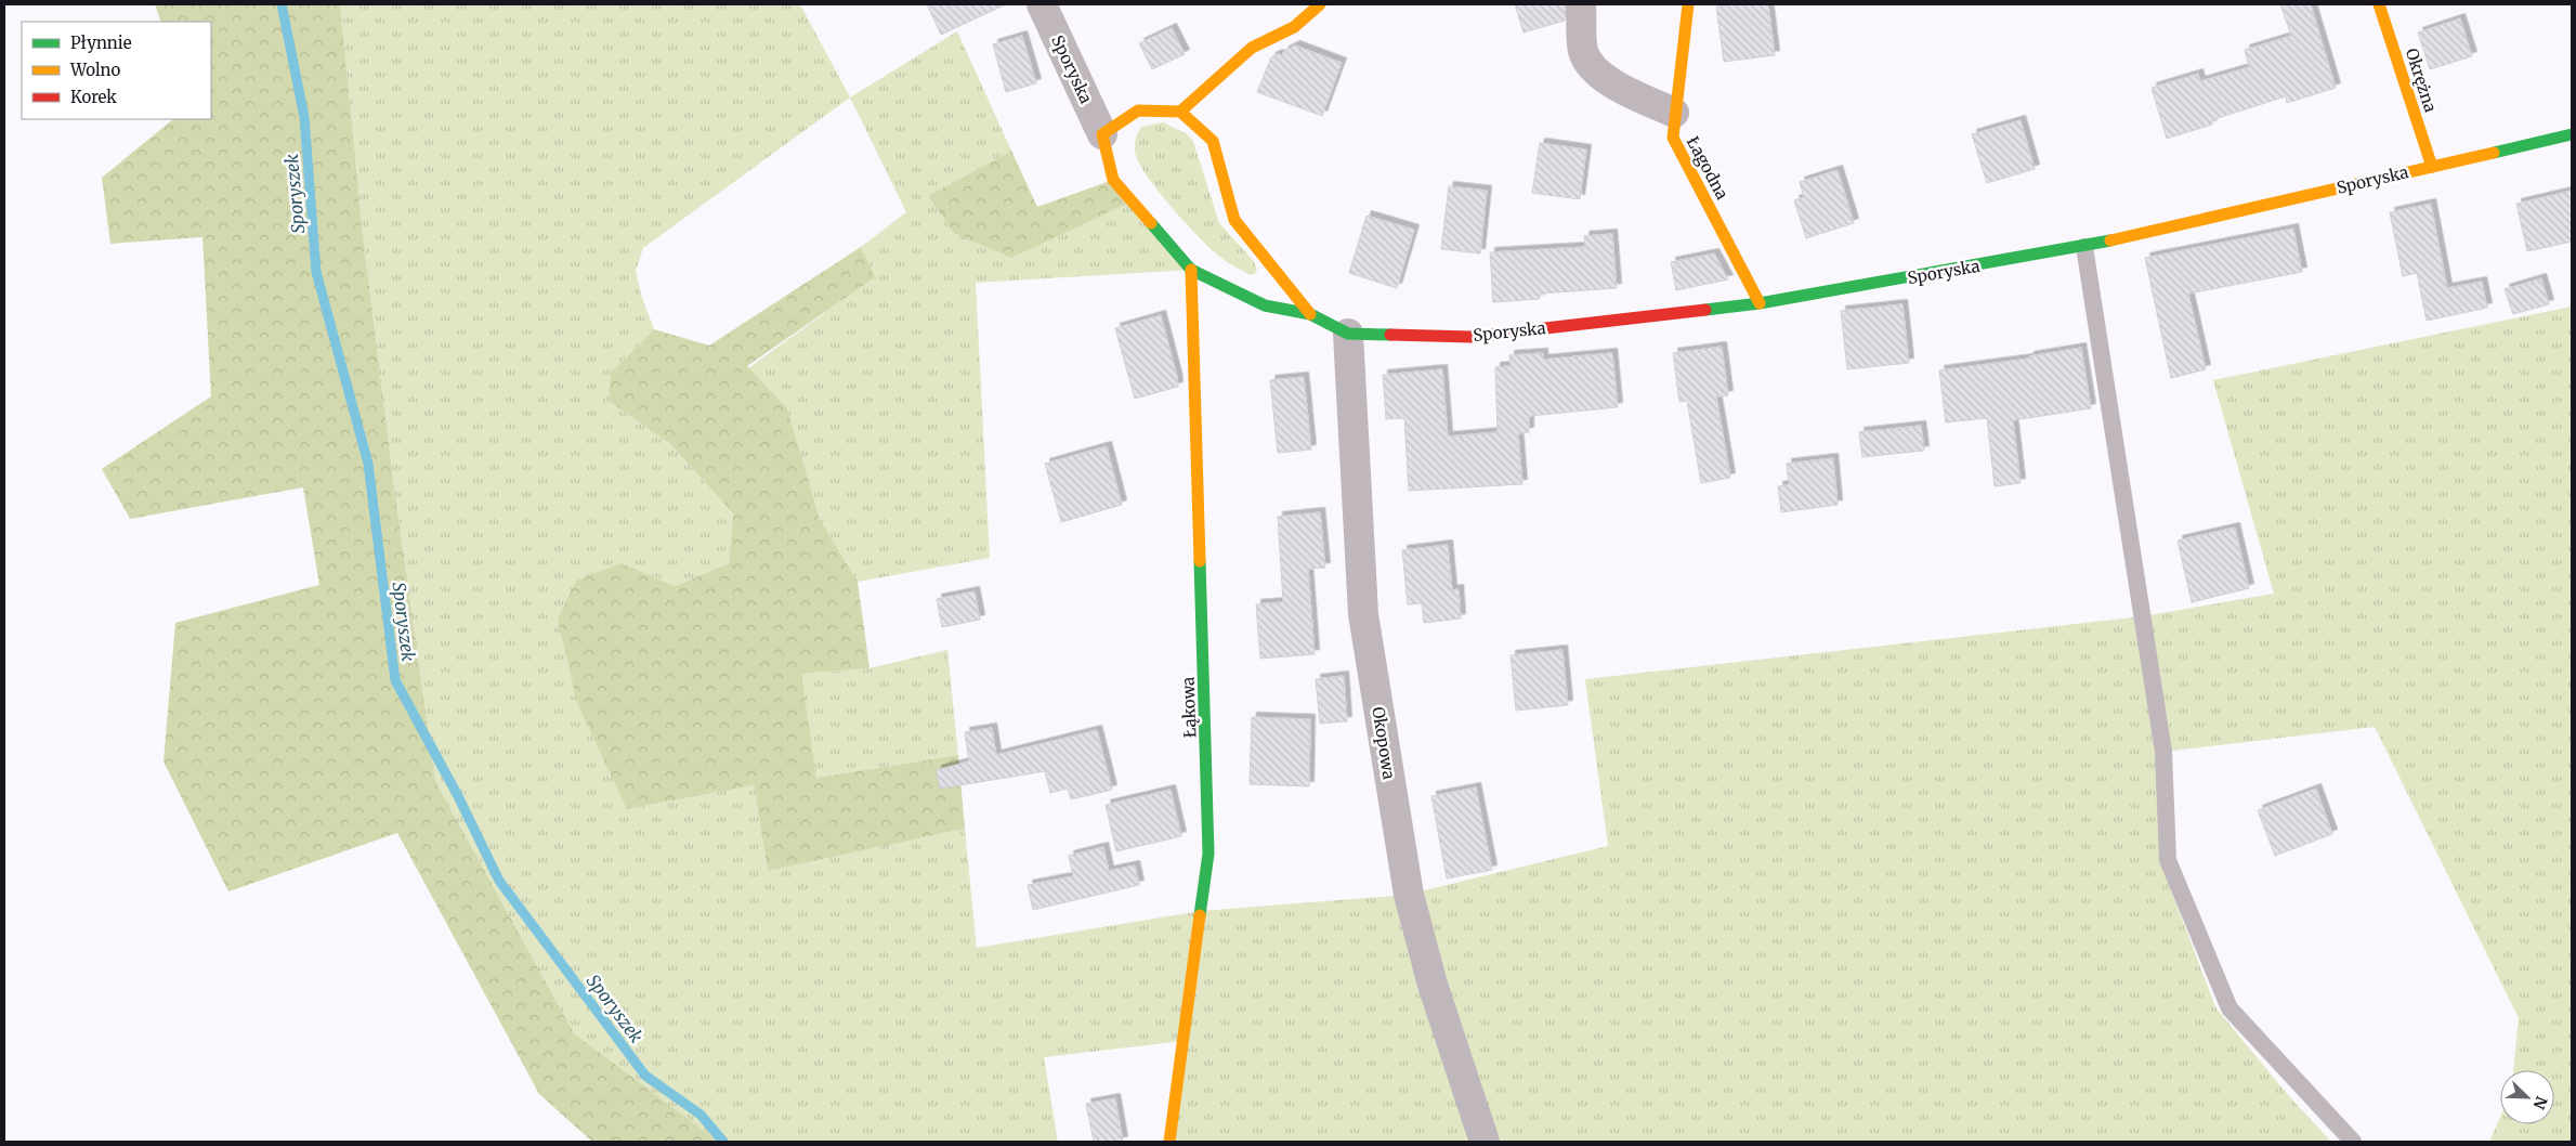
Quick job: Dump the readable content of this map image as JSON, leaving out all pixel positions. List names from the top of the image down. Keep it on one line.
{"streets":{"street":["Sporyska","Okrężna","Łagodna","Łąkowa","Okopowa"]},"crossings":[["Sporyska","Okrężna"],["Sporyska","Łagodna"],["Sporyska","Łąkowa"],["Sporyska","Okopowa"]],"water":["Sporyszek"],"legend":["Płynnie","Wolno","Korek"],"north":"bottom right"}
